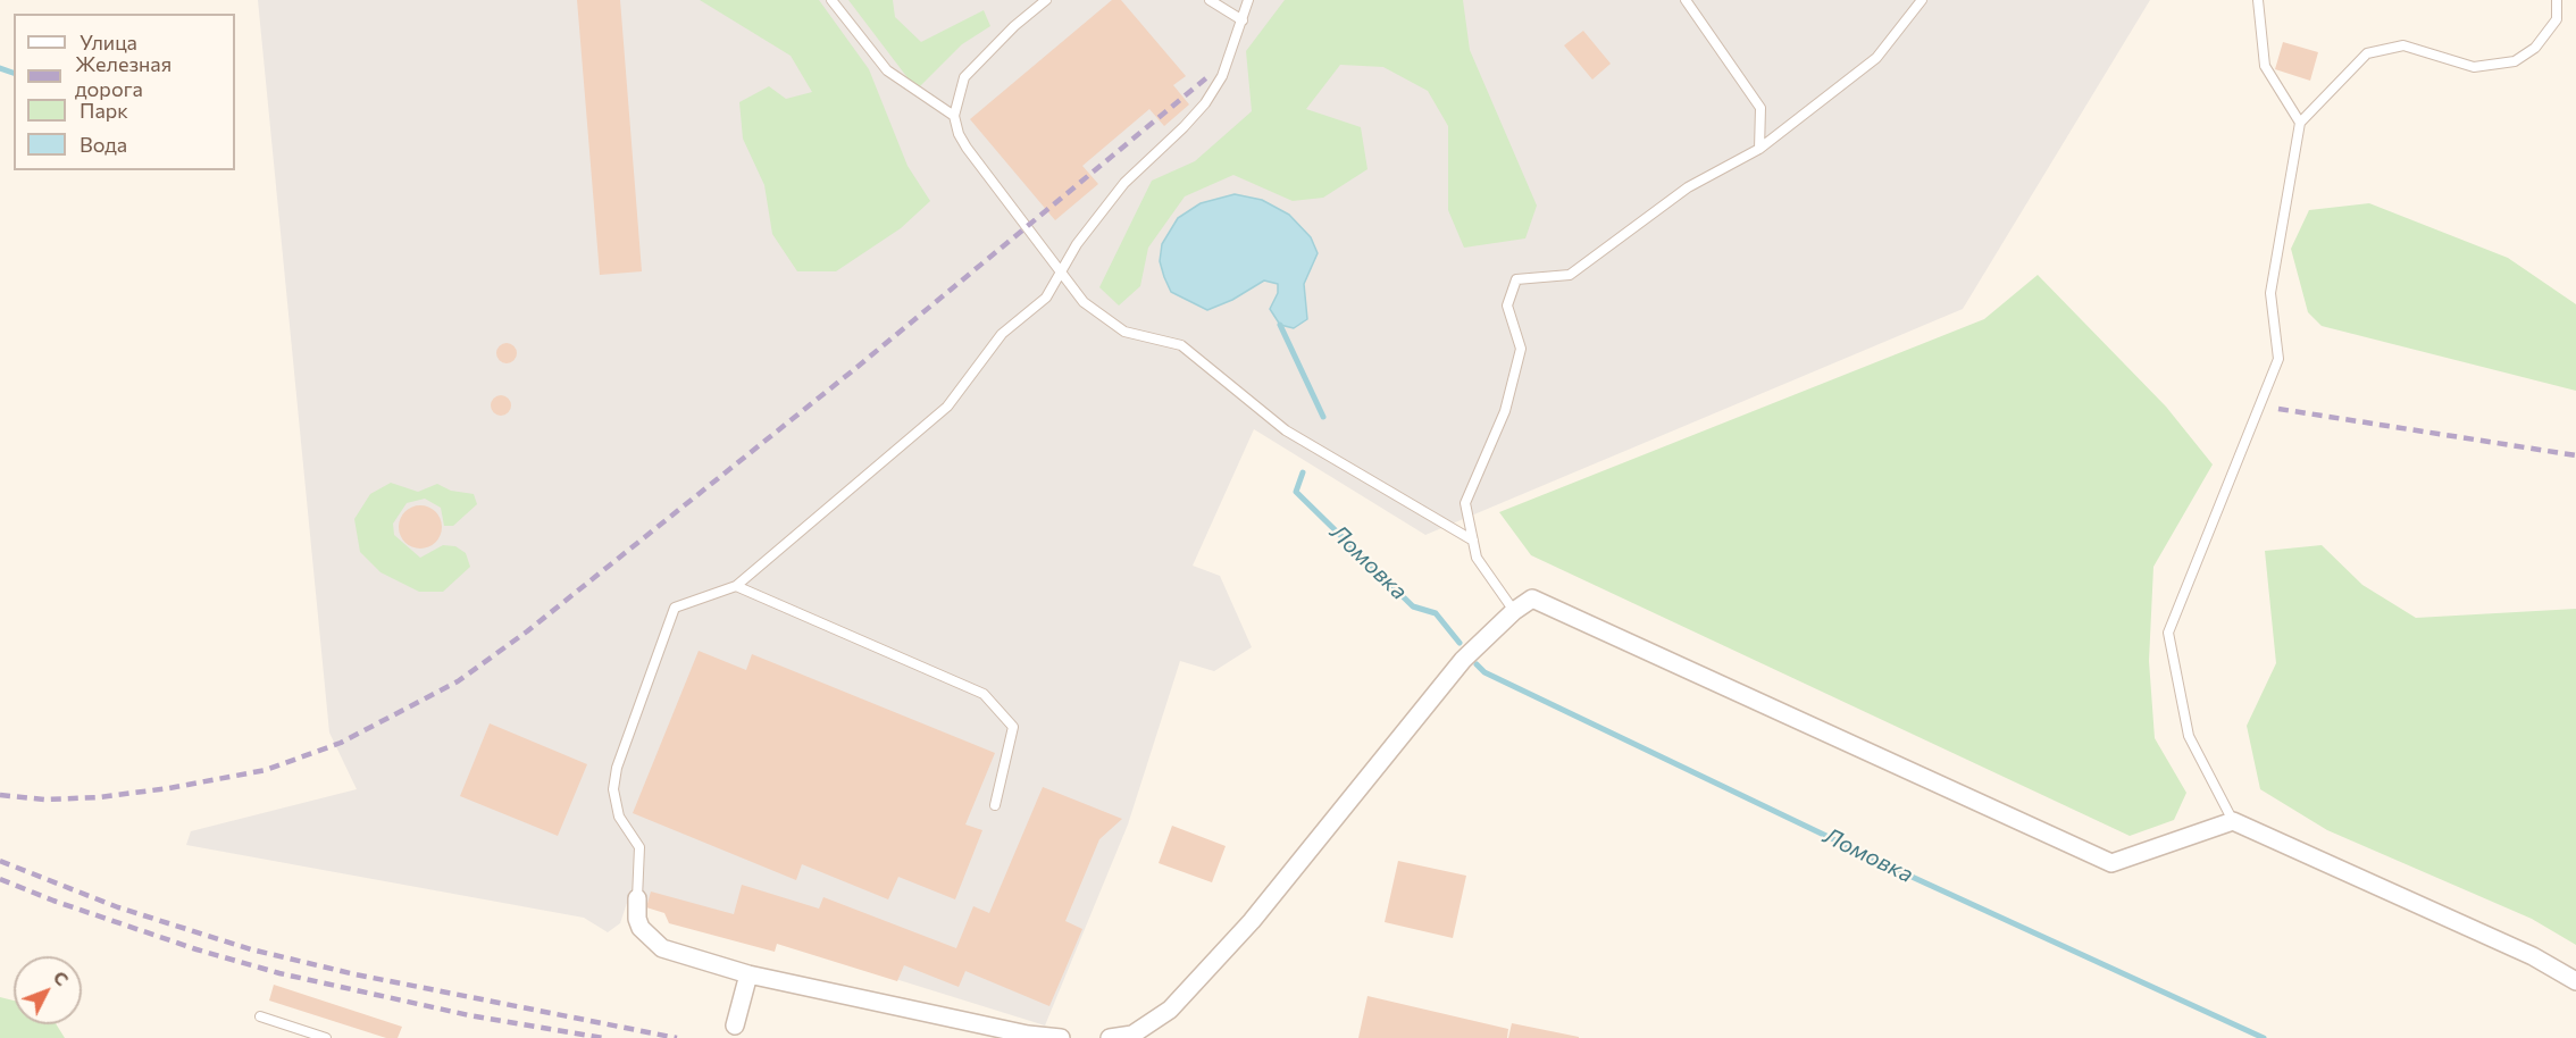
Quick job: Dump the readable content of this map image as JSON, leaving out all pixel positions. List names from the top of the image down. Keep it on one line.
{"water":["Ломовка"],"legend":["Улица","Железная дорога","Парк","Вода"],"north":"top right"}
